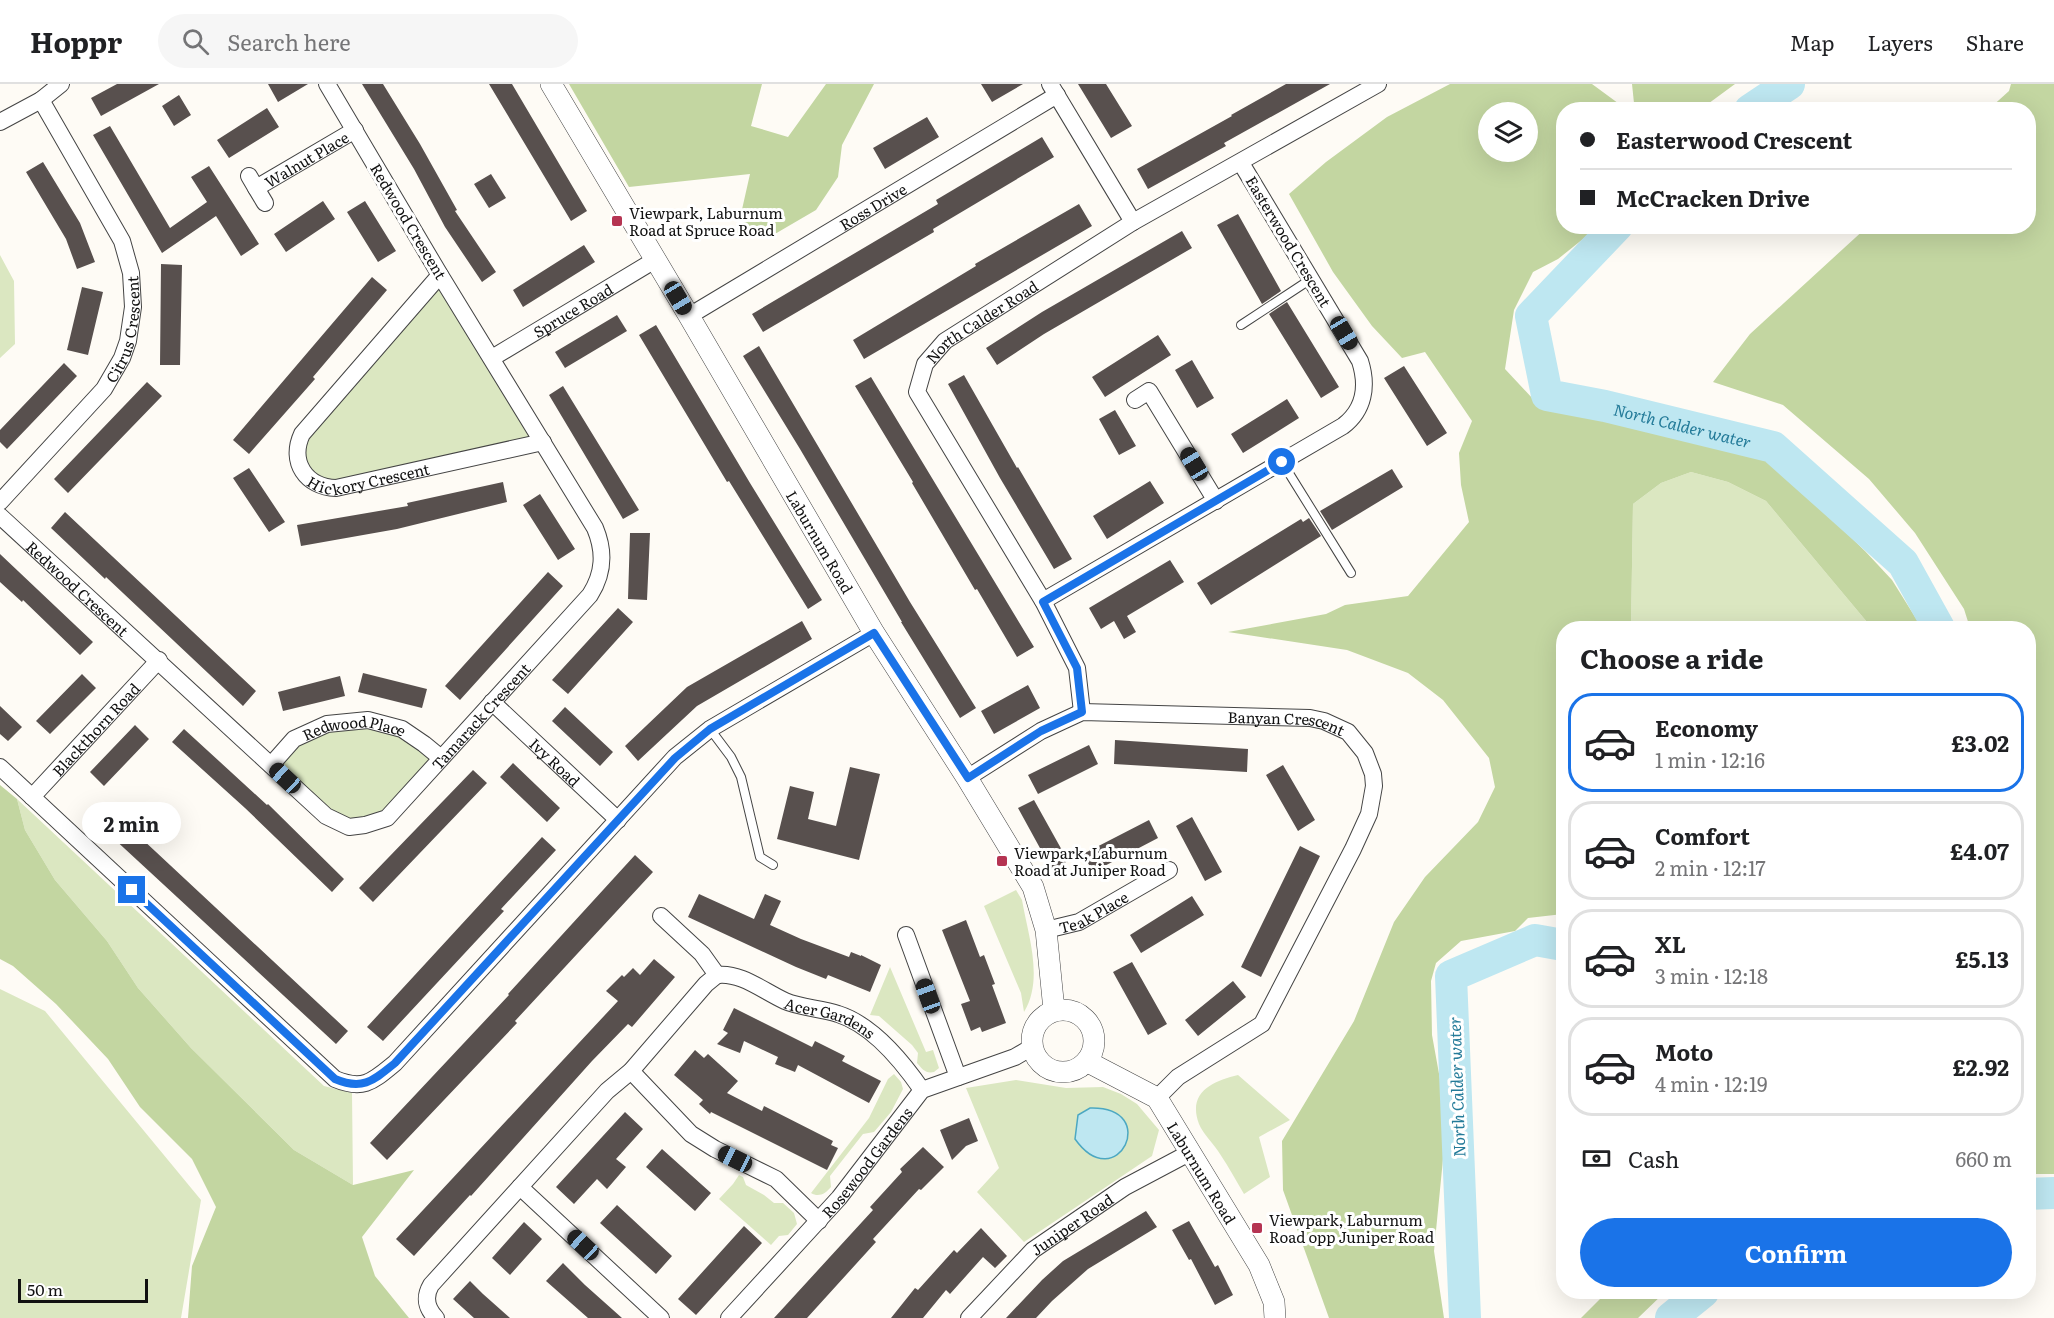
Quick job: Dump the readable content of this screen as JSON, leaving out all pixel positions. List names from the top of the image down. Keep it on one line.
{"streets":{"street":["Walnut Place","Ross Drive","Redwood Crescent","Easterwood Crescent","Spruce Road","North Calder Road","Citrus Crescent","Hickory Crescent","Laburnum Road","Tamarack Crescent","Banyan Crescent","Blackthorn Road","Redwood Place","Ivy Road","Teak Place","Acer Gardens","Rosewood Gardens","Juniper Road"]},"crossings":[["Walnut Place","Redwood Crescent"],["Ross Drive","Laburnum Road"],["Redwood Crescent","Spruce Road"],["Redwood Crescent","Hickory Crescent"],["Redwood Crescent","Tamarack Crescent"],["Redwood Crescent","Blackthorn Road"],["Easterwood Crescent","North Calder Road"],["Spruce Road","Laburnum Road"],["Spruce Road","Tamarack Crescent"],["North Calder Road","Banyan Crescent"],["Hickory Crescent","Tamarack Crescent"],["Laburnum Road","Banyan Crescent"],["Laburnum Road","Teak Place"],["Laburnum Road","Rosewood Gardens"],["Laburnum Road","Juniper Road"],["Tamarack Crescent","Blackthorn Road"],["Tamarack Crescent","Redwood Place"],["Tamarack Crescent","Ivy Road"],["Acer Gardens","Rosewood Gardens"]],"water":["North Calder water"],"places":{"transit":["Viewpark, Laburnum Road at Spruce Road","Viewpark, Laburnum Road at Juniper Road","Viewpark, Laburnum Road opp Juniper Road"]},"scale_bar":"50 m","page":{"header":"Hoppr","search":"Search here","nav":["Map","Layers","Share"],"banner":["Easterwood Crescent","McCracken Drive"],"heading":"Choose a ride","list":[{"name":"Economy","note":"1 min · 12:16","value":"£3.02"},{"name":"Comfort","note":"2 min · 12:17","value":"£4.07"},{"name":"XL","note":"3 min · 12:18","value":"£5.13"},{"name":"Moto","note":"4 min · 12:19","value":"£2.92"}],"bubble":"2 min","pay":["Cash","660 m"],"buttons":"Confirm","scale":"50 m"}}
